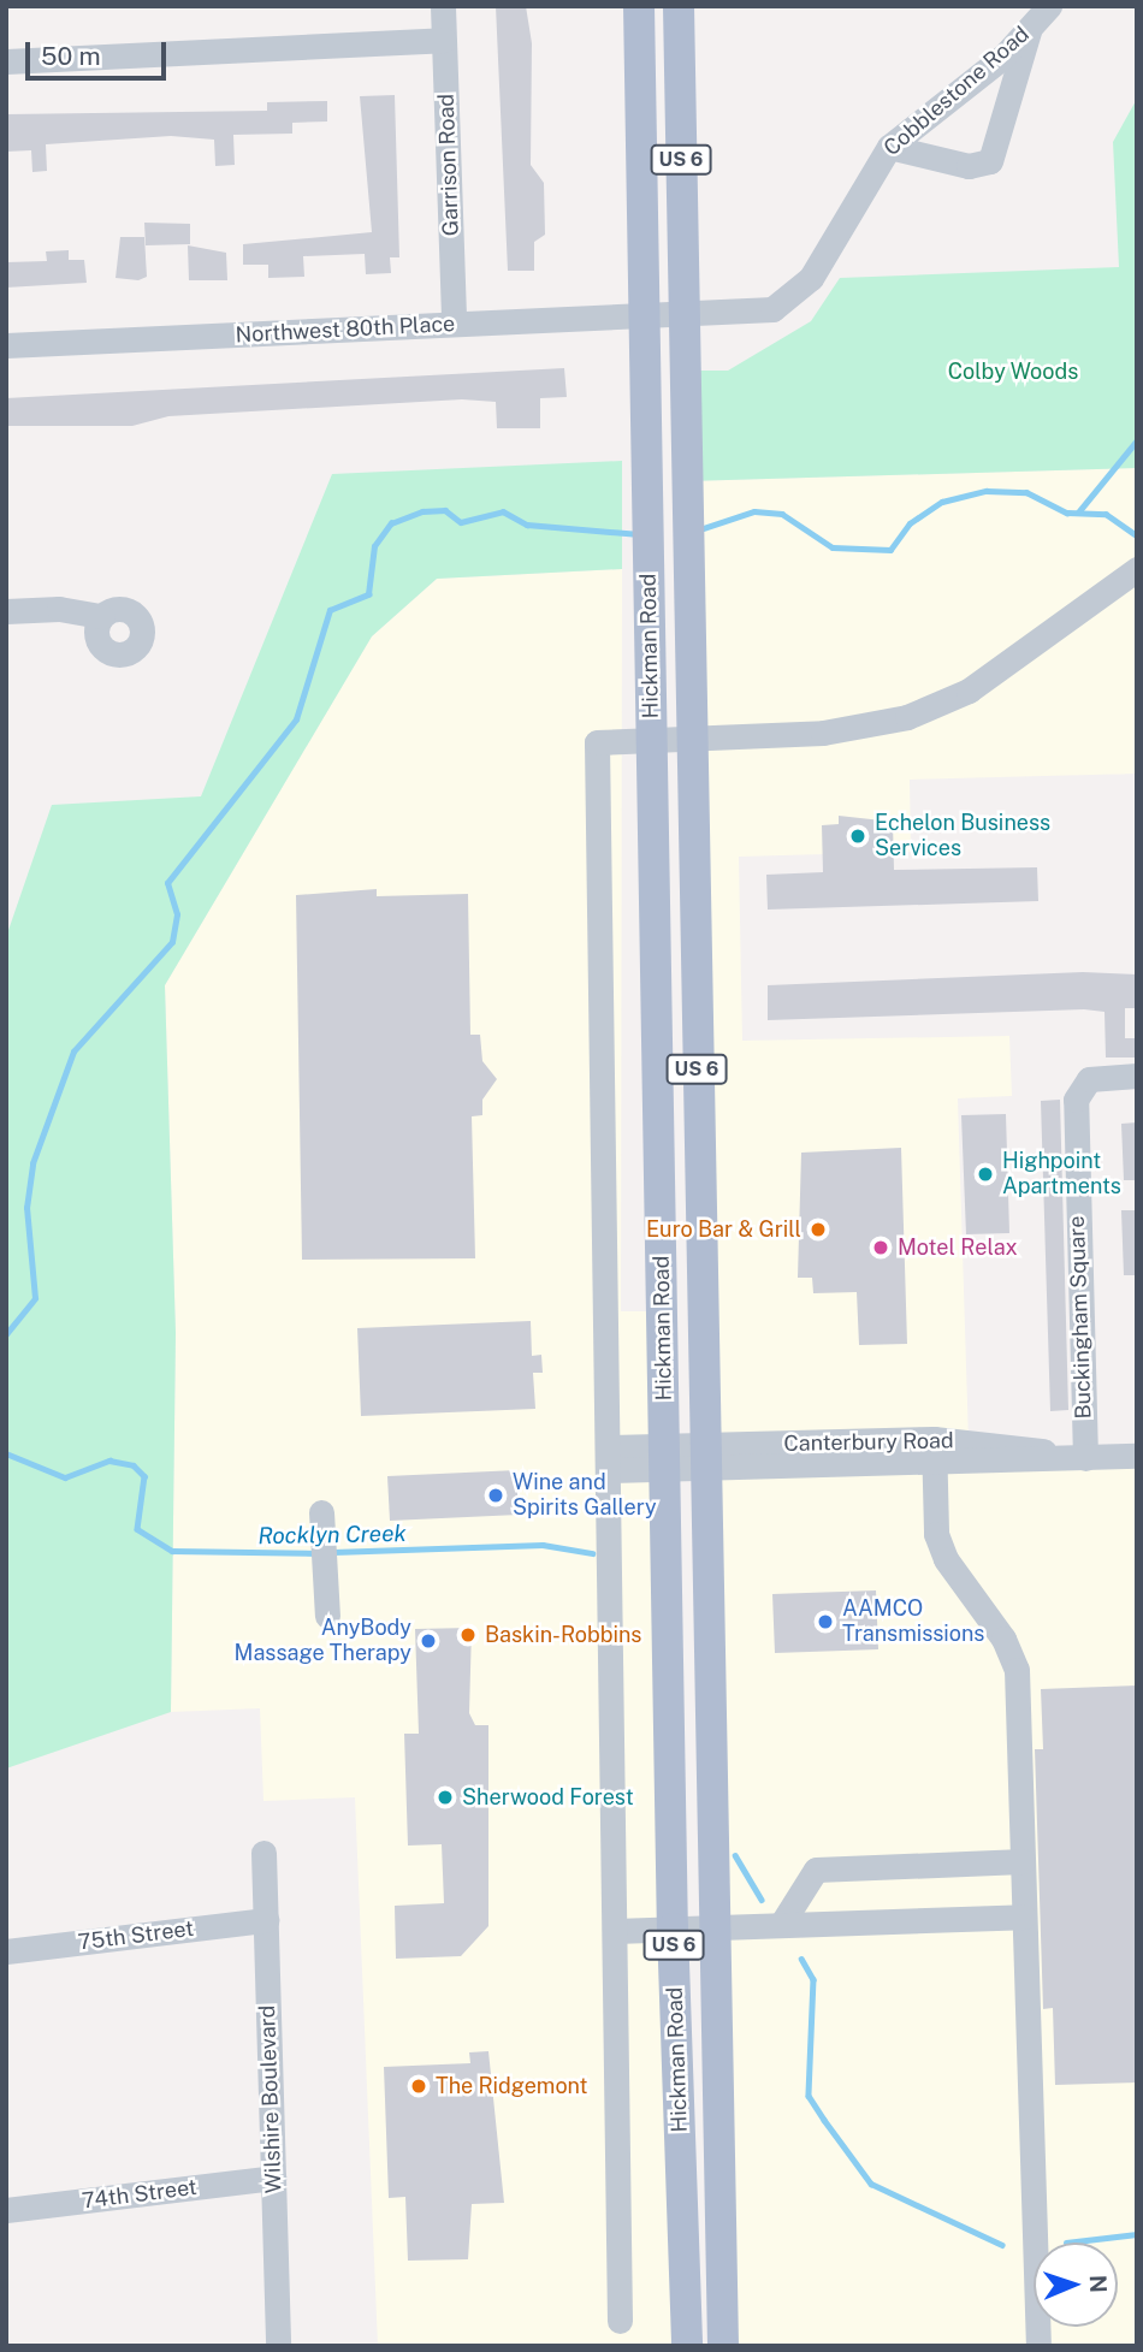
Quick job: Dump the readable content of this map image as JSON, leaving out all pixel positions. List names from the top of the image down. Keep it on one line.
{"streets":{"main road":["US 6","Hickman Road"],"street":["Cobblestone Road","Garrison Road","Northwest 80th Place","Buckingham Square","Canterbury Road","75th Street","Wilshire Boulevard","74th Street"]},"crossings":[["Cobblestone Road","Northwest 80th Place"],["Cobblestone Road","Hickman Road"],["Garrison Road","Northwest 80th Place"],["Northwest 80th Place","Hickman Road"],["Hickman Road","Canterbury Road"],["Buckingham Square","Canterbury Road"],["75th Street","Wilshire Boulevard"],["Wilshire Boulevard","74th Street"]],"water":["Rocklyn Creek"],"parks":["Colby Woods"],"places":["Echelon Business Services","Highpoint Apartments","Euro Bar & Grill","Motel Relax","Wine and Spirits Gallery","AAMCO Transmissions","Baskin-Robbins","AnyBody Massage Therapy","Sherwood Forest","The Ridgemont"],"scale_bar":"50 m","north":"right"}
